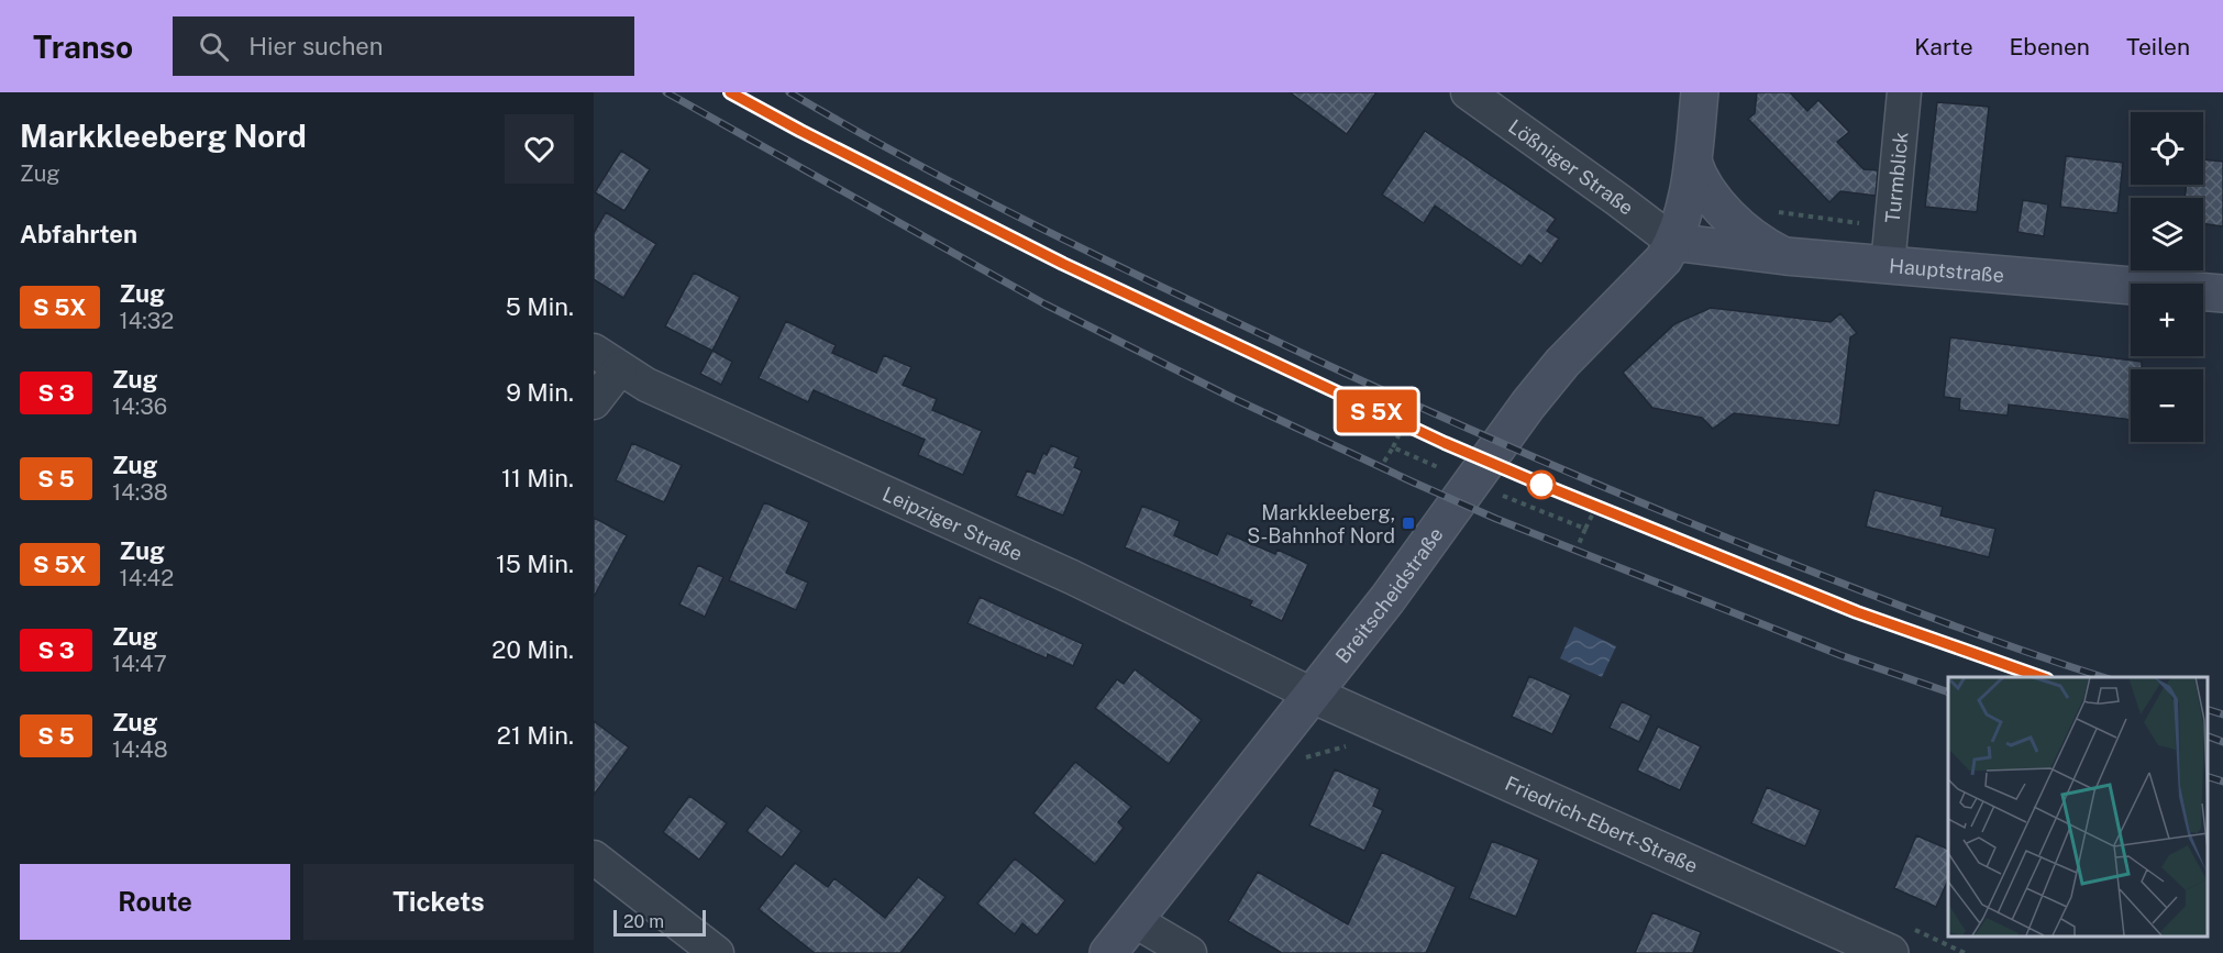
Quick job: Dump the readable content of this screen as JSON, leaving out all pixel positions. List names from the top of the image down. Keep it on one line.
{"streets":{"main road":["Hauptstraße","Breitscheidstraße"],"street":["Lößniger Straße","Turmblick","Leipziger Straße","Friedrich-Ebert-Straße"]},"crossings":[["Lößniger Straße","Hauptstraße"],["Lößniger Straße","Breitscheidstraße"],["Turmblick","Hauptstraße"],["Hauptstraße","Breitscheidstraße"],["Leipziger Straße","Breitscheidstraße"],["Leipziger Straße","Friedrich-Ebert-Straße"],["Breitscheidstraße","Friedrich-Ebert-Straße"]],"places":{"transit":["Markkleeberg, S-Bahnhof Nord"]},"scale_bar":"20 m","page":{"header":"Transo","search":"Hier suchen","nav":["Karte","Ebenen","Teilen"],"heading":[["Markkleeberg Nord","Zug"],"Abfahrten"],"on_map":"S 5X","map_buttons":["+","−"],"list":[{"mark":"S 5X","name":"Zug","note":"14:32","value":"5 Min."},{"mark":"S 3","name":"Zug","note":"14:36","value":"9 Min."},{"mark":"S 5","name":"Zug","note":"14:38","value":"11 Min."},{"mark":"S 5X","name":"Zug","note":"14:42","value":"15 Min."},{"mark":"S 3","name":"Zug","note":"14:47","value":"20 Min."},{"mark":"S 5","name":"Zug","note":"14:48","value":"21 Min."}],"buttons":["Route","Tickets"],"scale":"20 m"}}
